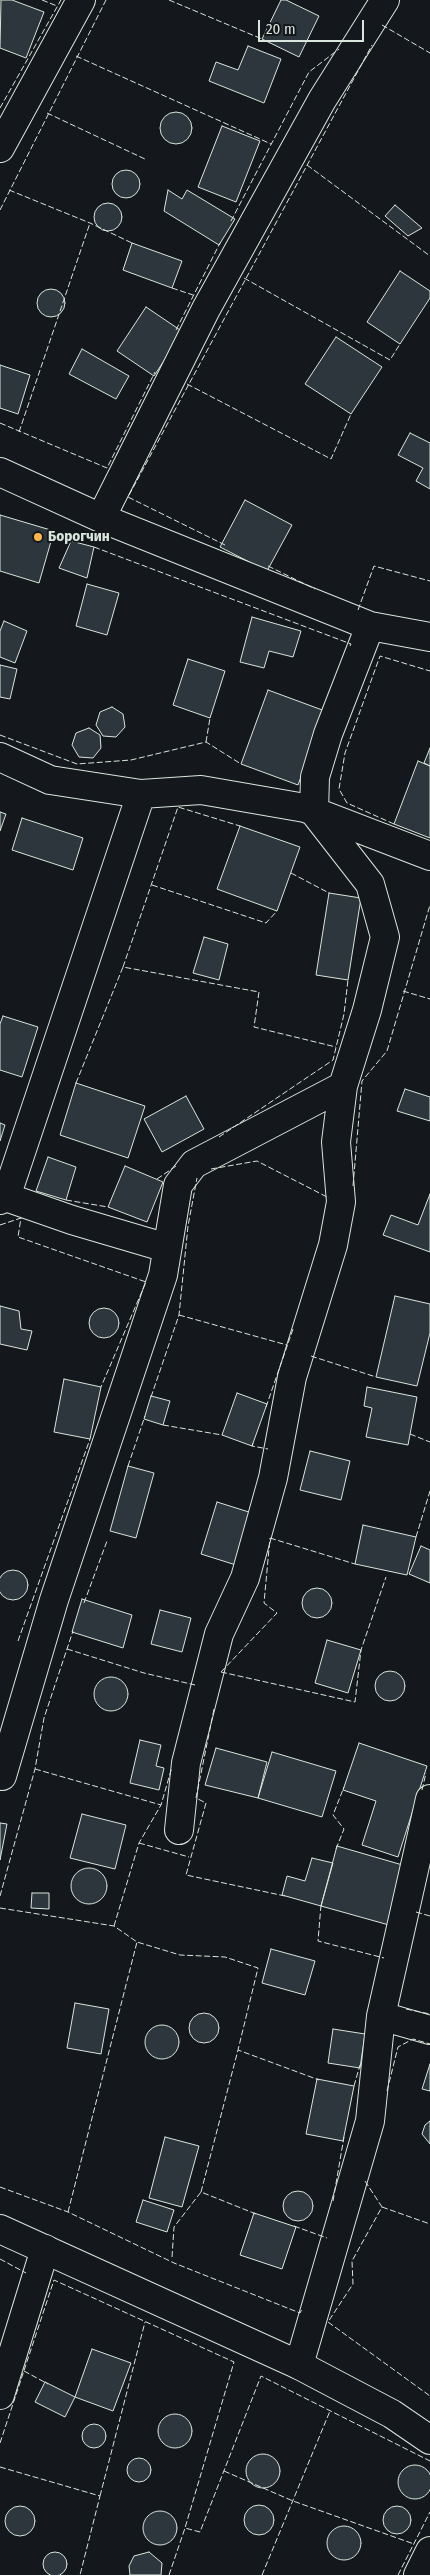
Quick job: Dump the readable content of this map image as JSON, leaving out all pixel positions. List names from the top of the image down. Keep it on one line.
{"places":["Борогчин"],"scale_bar":"20 m"}
